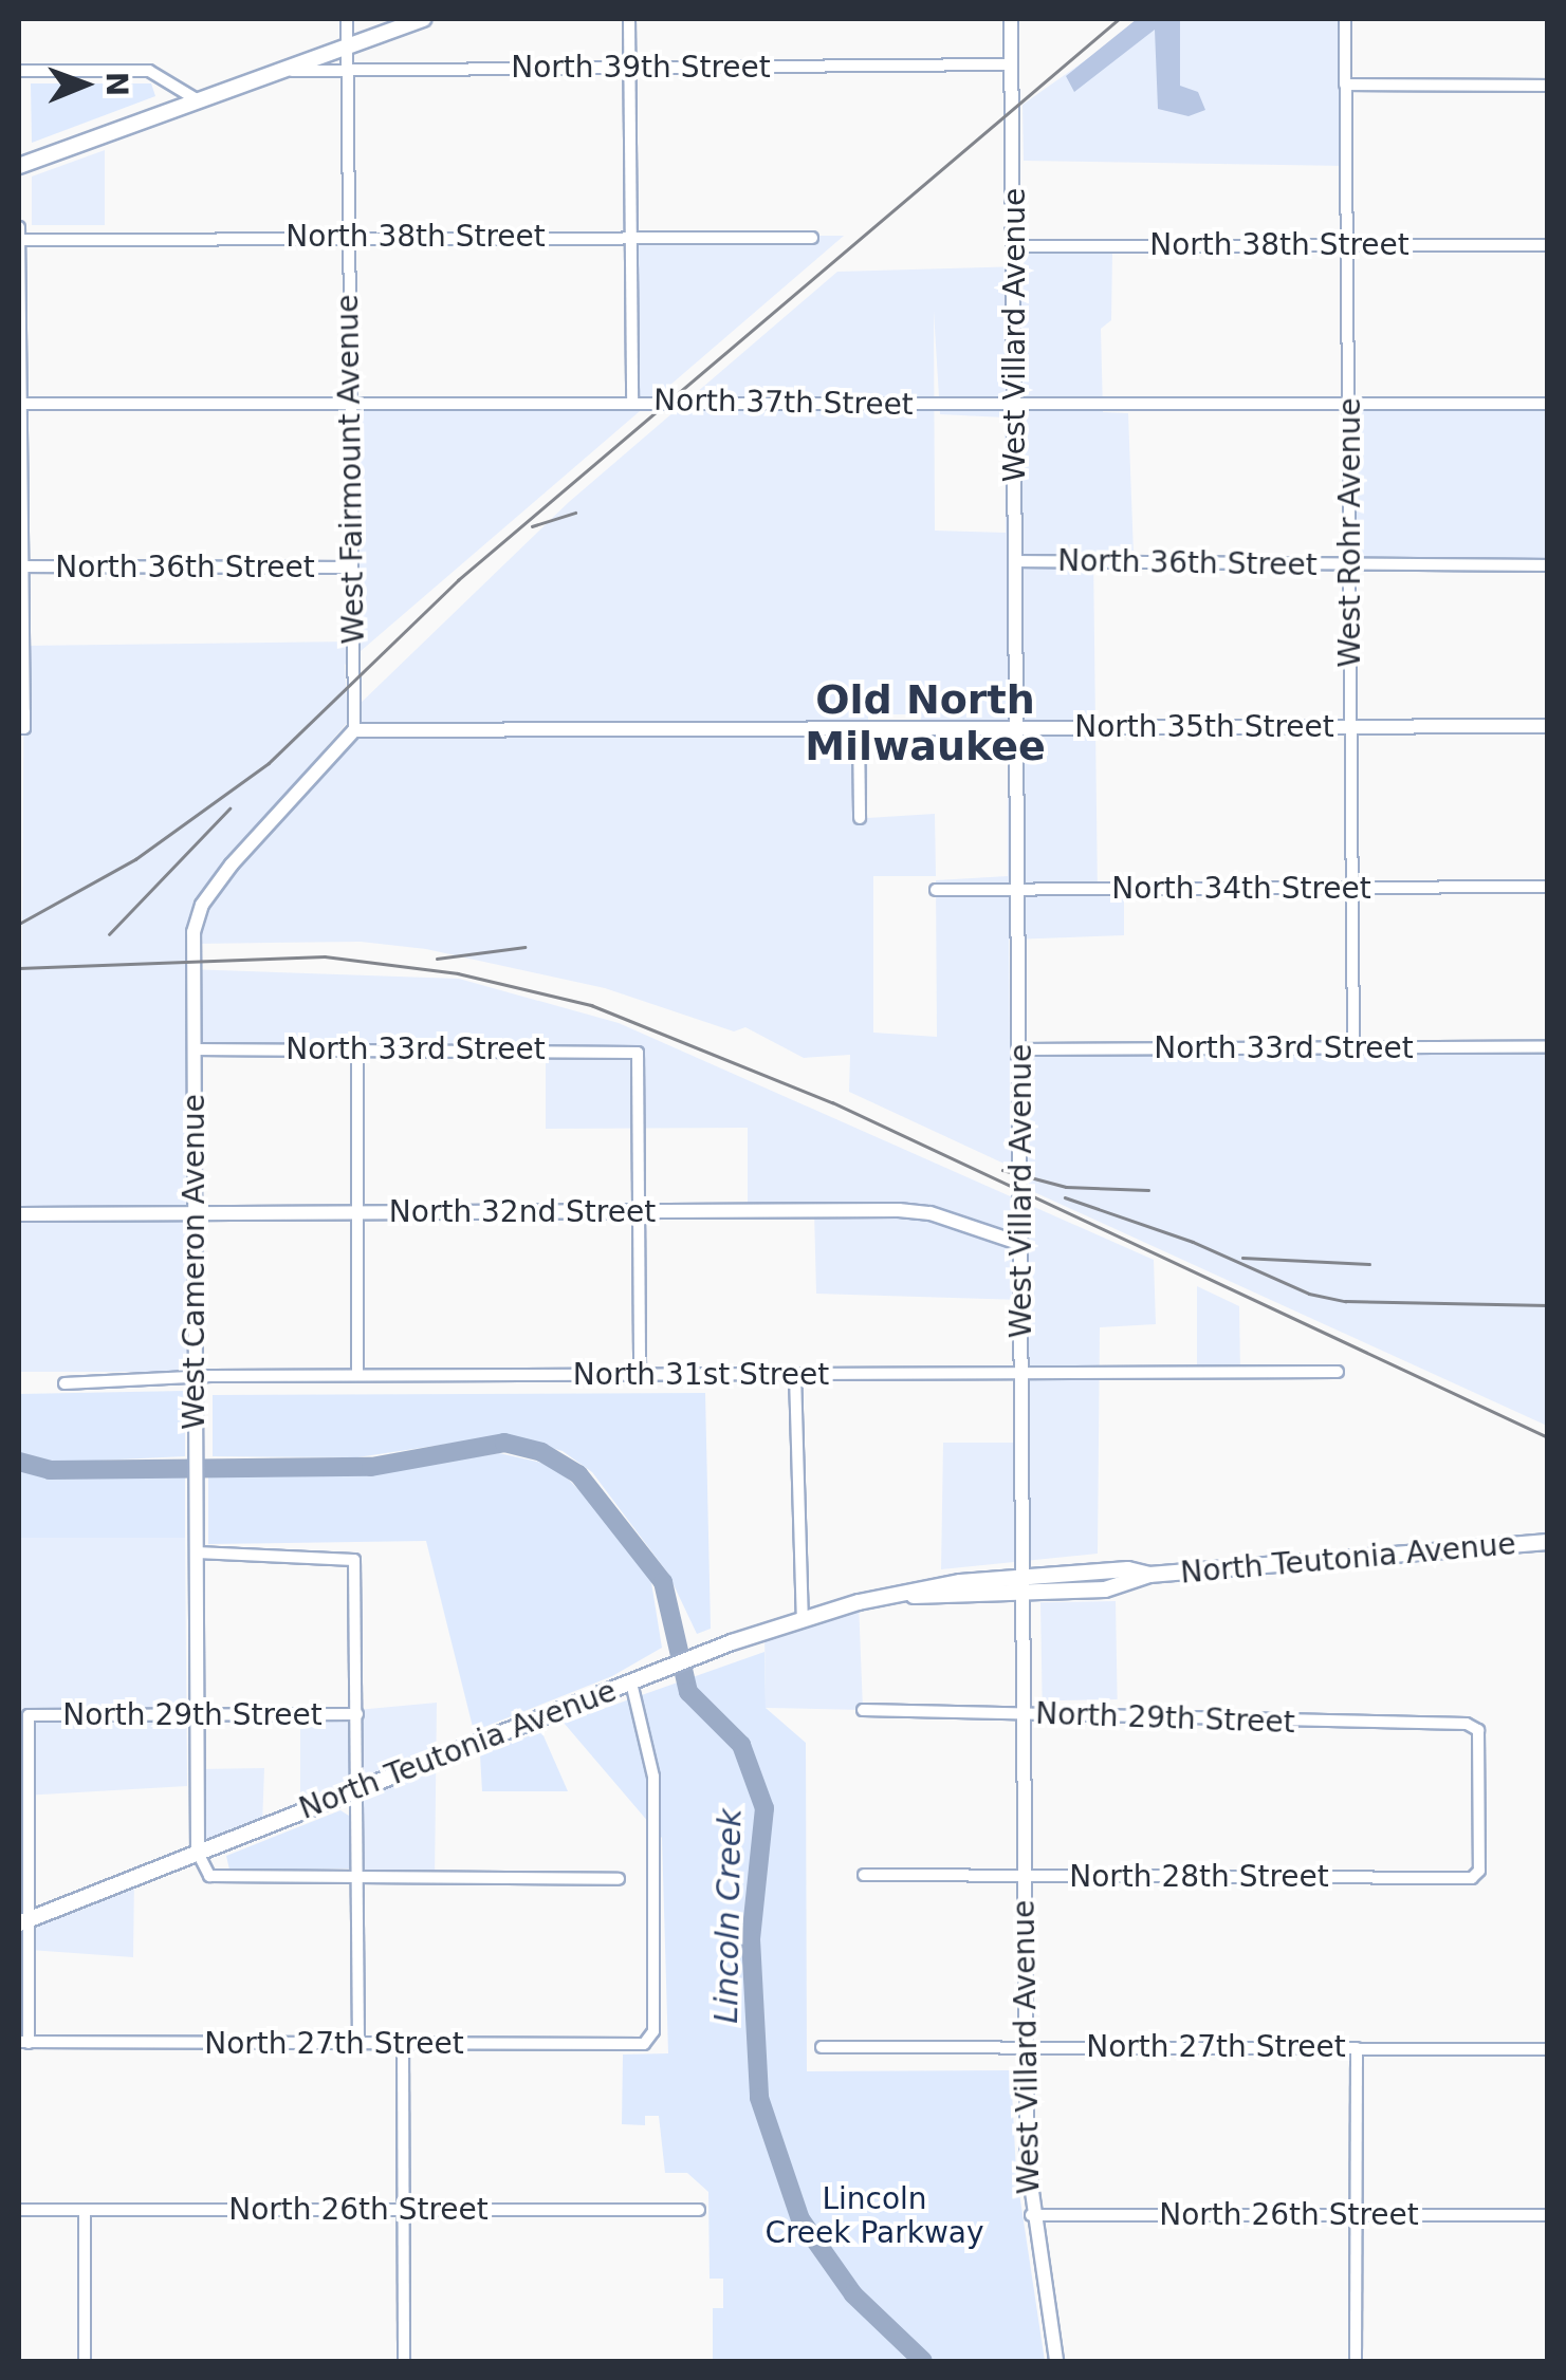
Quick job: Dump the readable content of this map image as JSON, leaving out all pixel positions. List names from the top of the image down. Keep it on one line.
{"streets":{"main road":["North Teutonia Avenue"],"street":["North 39th Street","North 38th Street","West Villard Avenue","North 37th Street","West Fairmount Avenue","West Rohr Avenue","North 36th Street","North 35th Street","North 34th Street","North 33rd Street","North 32nd Street","West Cameron Avenue","North 31st Street","North 29th Street","North 28th Street","North 27th Street","North 26th Street"]},"crossings":[["North 39th Street","West Villard Avenue"],["North 39th Street","West Fairmount Avenue"],["North 38th Street","West Villard Avenue"],["North 38th Street","West Fairmount Avenue"],["North 38th Street","West Rohr Avenue"],["West Villard Avenue","North 37th Street"],["West Villard Avenue","North 36th Street"],["West Villard Avenue","North 35th Street"],["West Villard Avenue","North 34th Street"],["West Villard Avenue","North 33rd Street"],["West Villard Avenue","North 32nd Street"],["West Villard Avenue","North 31st Street"],["West Villard Avenue","North Teutonia Avenue"],["West Villard Avenue","North 29th Street"],["West Villard Avenue","North 28th Street"],["West Villard Avenue","North 27th Street"],["West Villard Avenue","North 26th Street"],["North 37th Street","West Fairmount Avenue"],["North 37th Street","West Rohr Avenue"],["West Fairmount Avenue","North 36th Street"],["West Fairmount Avenue","North 35th Street"],["West Fairmount Avenue","West Cameron Avenue"],["West Rohr Avenue","North 36th Street"],["West Rohr Avenue","North 35th Street"],["West Rohr Avenue","North 34th Street"],["West Rohr Avenue","North 33rd Street"],["North 35th Street","West Cameron Avenue"],["North 33rd Street","North 32nd Street"],["North 33rd Street","West Cameron Avenue"],["North 32nd Street","West Cameron Avenue"],["West Cameron Avenue","North 31st Street"],["West Cameron Avenue","North Teutonia Avenue"],["West Cameron Avenue","North 29th Street"],["North Teutonia Avenue","North 29th Street"],["North Teutonia Avenue","North 27th Street"],["North 29th Street","North 28th Street"]],"districts":["Old North Milwaukee"],"water":["Lincoln Creek"],"parks":["Lincoln Creek Parkway"],"north":"right"}
